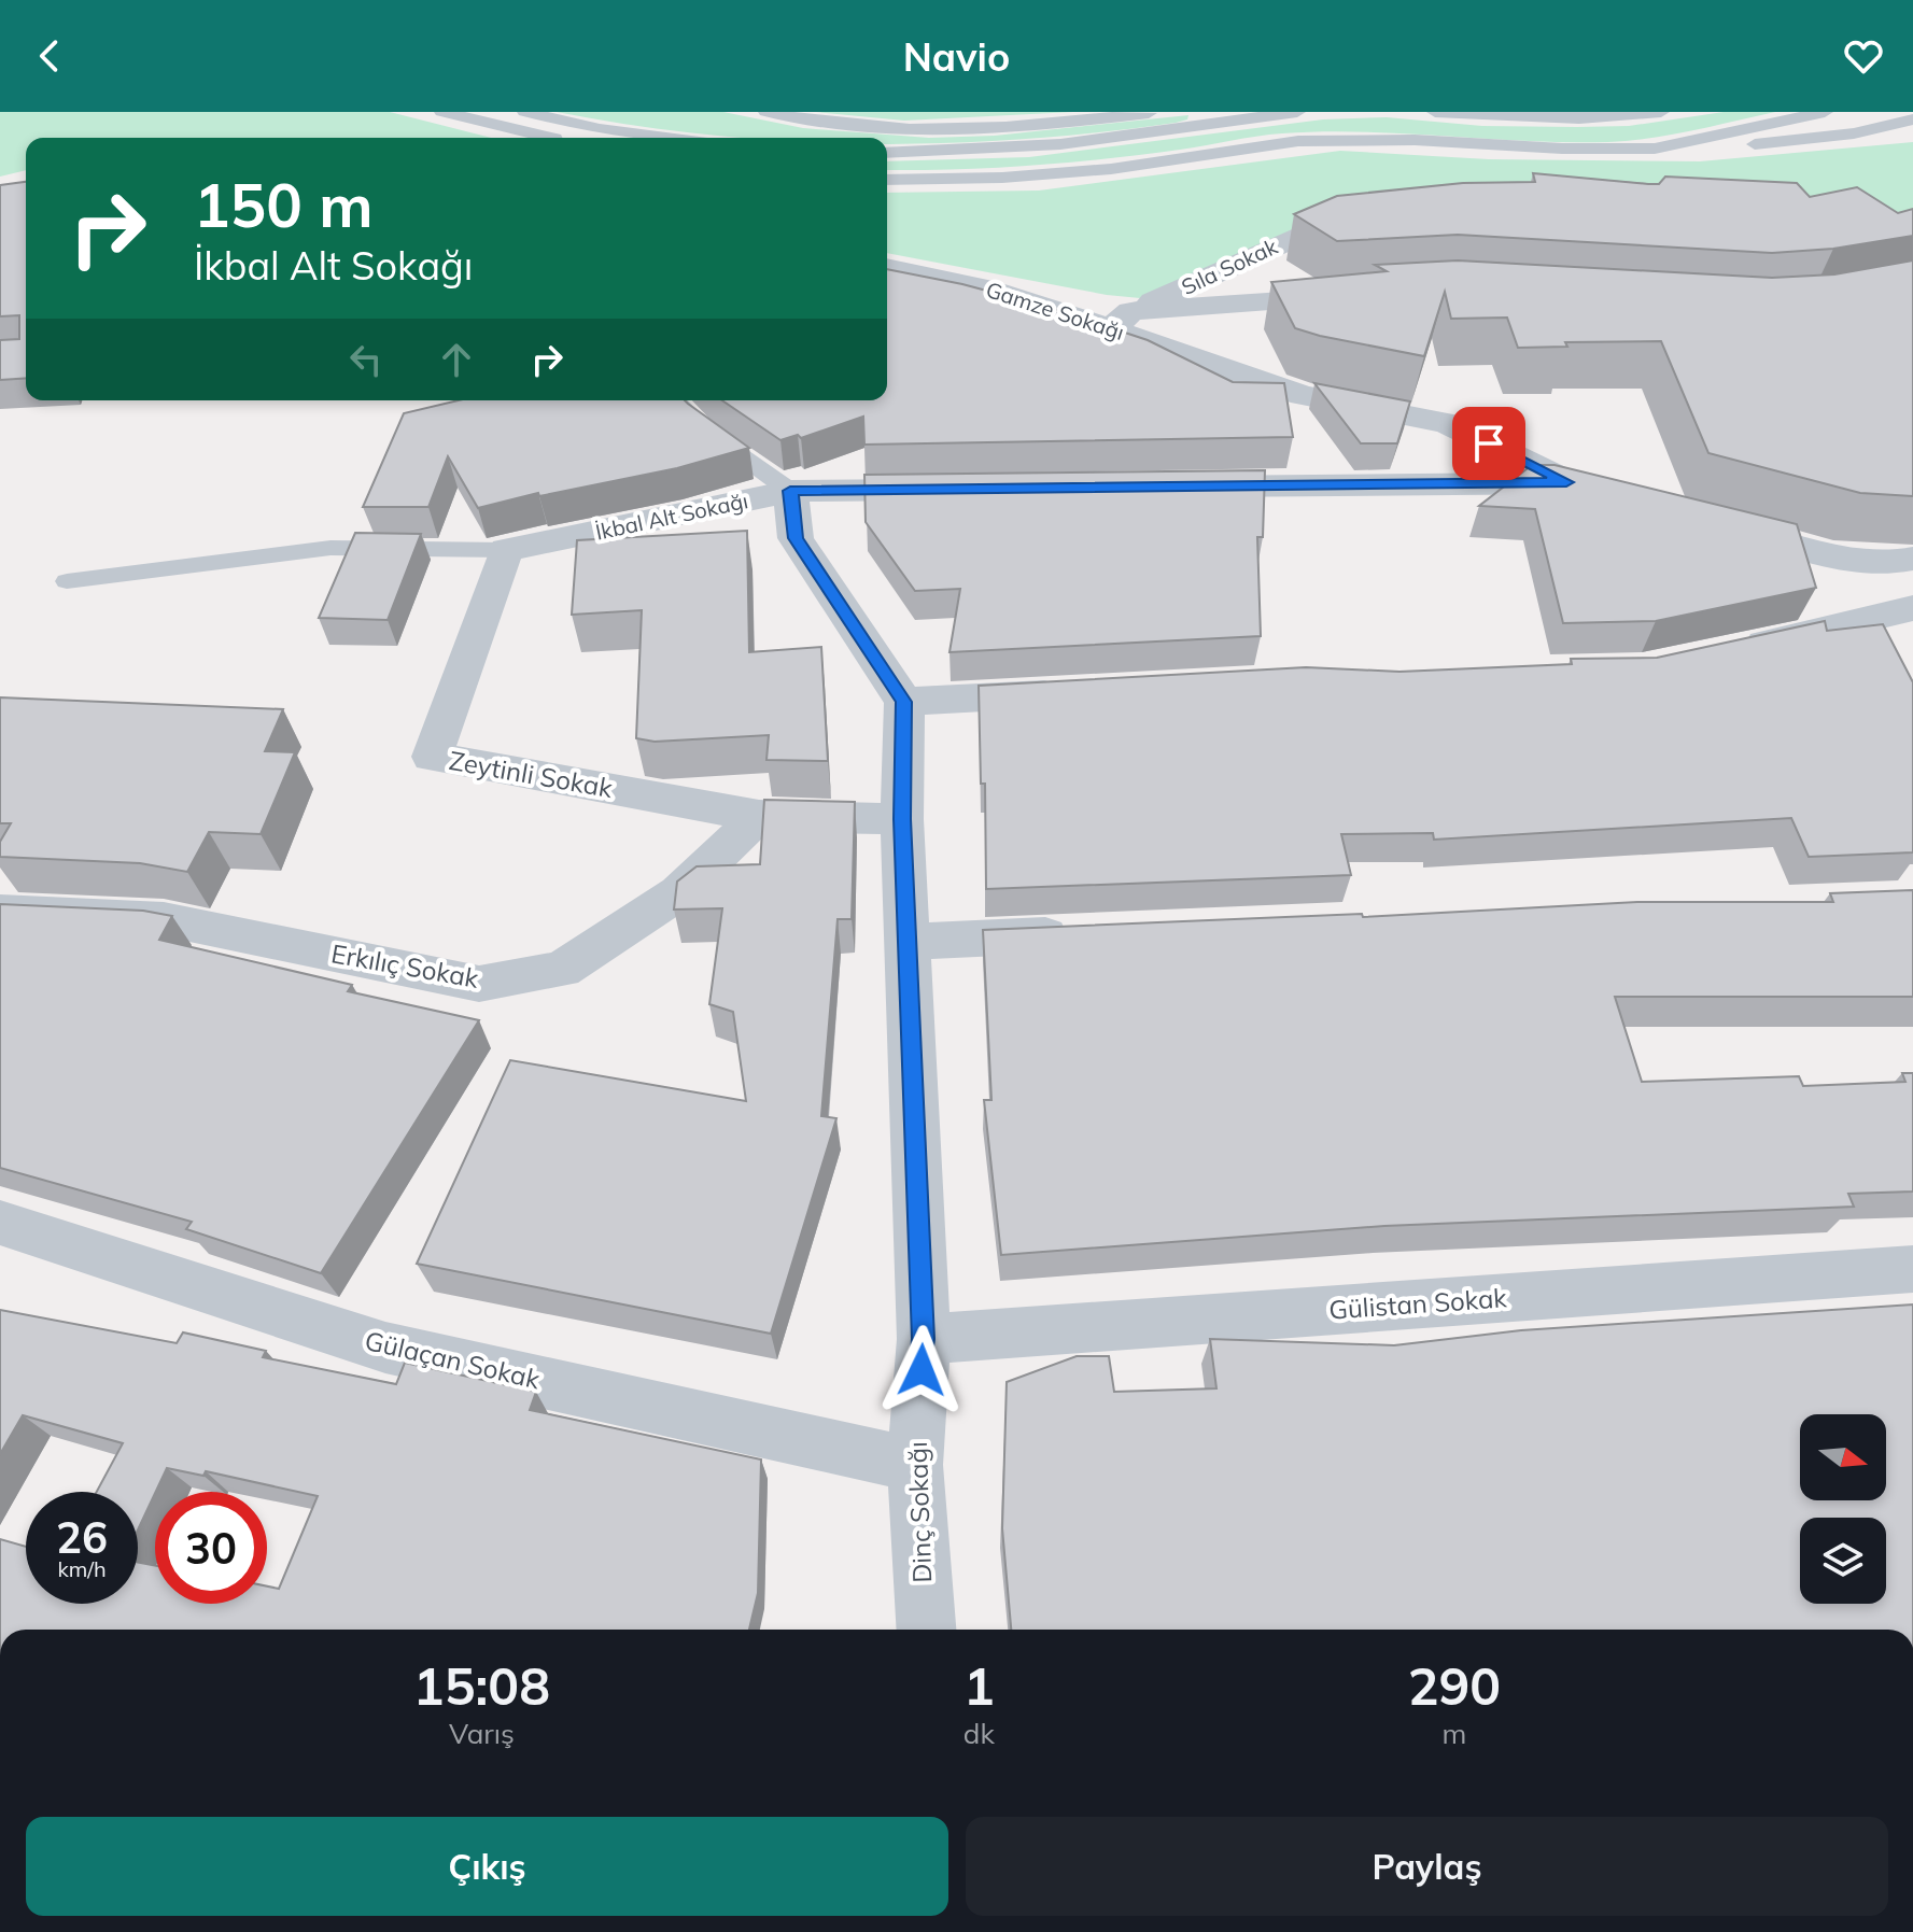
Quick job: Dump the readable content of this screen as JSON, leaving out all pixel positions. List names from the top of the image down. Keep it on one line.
{"streets":{"street":["Sıla Sokak","Gamze Sokağı","İkbal Alt Sokağı","Zeytinli Sokak","Erkılıç Sokak","Gülistan Sokak","Gülaçan Sokak","Dinç Sokağı"]},"crossings":[["Sıla Sokak","Gamze Sokağı"],["İkbal Alt Sokağı","Zeytinli Sokak"],["Zeytinli Sokak","Erkılıç Sokak"],["Zeytinli Sokak","Dinç Sokağı"],["Gülistan Sokak","Dinç Sokağı"],["Gülaçan Sokak","Dinç Sokağı"]],"north":"right","page":{"header":"Navio","turn":["150 m","İkbal Alt Sokağı"],"speed":"26 km/h","limit":"30","eta":["15:08","Varış","1","dk","290","m"],"buttons":["Çıkış","Paylaş"]}}
